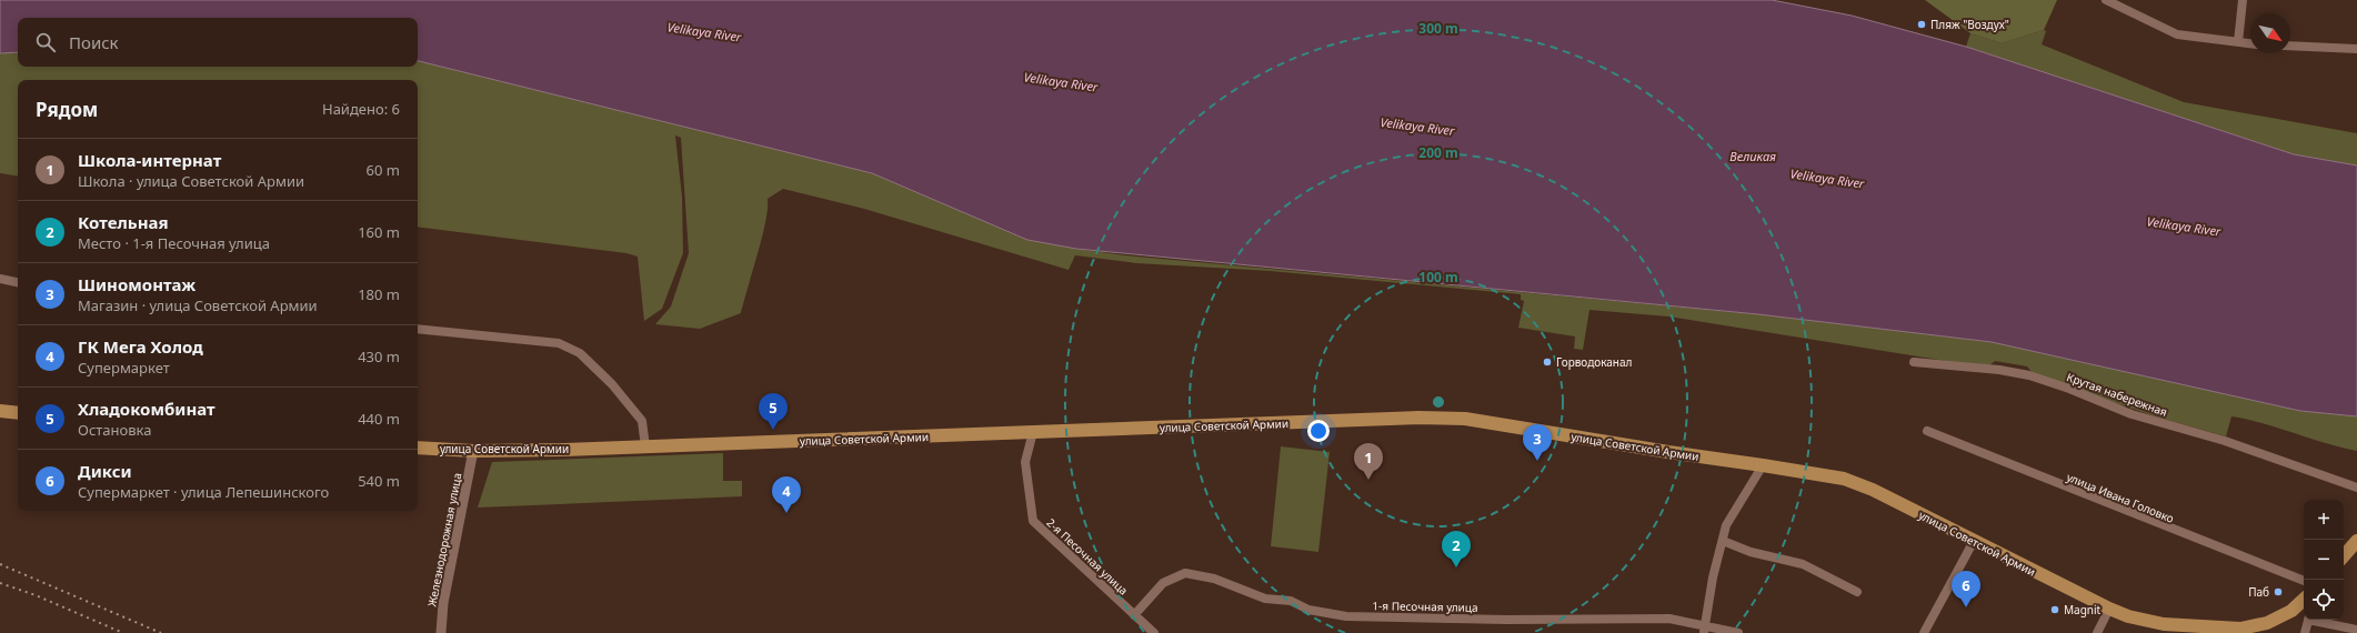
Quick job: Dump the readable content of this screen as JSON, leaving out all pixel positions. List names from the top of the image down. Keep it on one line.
{"streets":{"main road":["улица Советской Армии"],"street":["Крутая набережная","улица Ивана Головко","Железнодорожная улица","2-я Песочная улица","1-я Песочная улица"]},"crossings":[["улица Советской Армии","Железнодорожная улица"],["улица Советской Армии","2-я Песочная улица"],["2-я Песочная улица","1-я Песочная улица"]],"water":["Velikaya River","Великая"],"places":["Пляж \"Воздух\"","Горводоканал","Паб","Magnit"],"north":"bottom right","page":{"search":"Поиск","heading":["Рядом","Найдено: 6"],"list":[{"mark":"1","name":"Школа-интернат","note":"Школа · улица Советской Армии","value":"60 m"},{"mark":"2","name":"Котельная","note":"Место · 1-я Песочная улица","value":"160 m"},{"mark":"3","name":"Шиномонтаж","note":"Магазин · улица Советской Армии","value":"180 m"},{"mark":"4","name":"ГК Мега Холод","note":"Супермаркет","value":"430 m"},{"mark":"5","name":"Хладокомбинат","note":"Остановка","value":"440 m"},{"mark":"6","name":"Дикси","note":"Супермаркет · улица Лепешинского","value":"540 m"}],"pins":["5","3","1","4","2","6"],"map_buttons":["+","−"]},"rings":["300 m","200 m","100 m"]}
